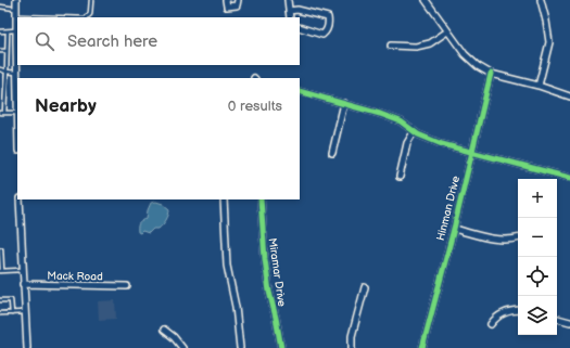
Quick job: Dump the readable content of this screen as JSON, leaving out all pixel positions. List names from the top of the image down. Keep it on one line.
{"streets":{"street":["Hinman Drive","Miramar Drive","Mack Road"]},"page":{"search":"Search here","heading":["Nearby","0 results"],"map_buttons":["+","−"]}}
